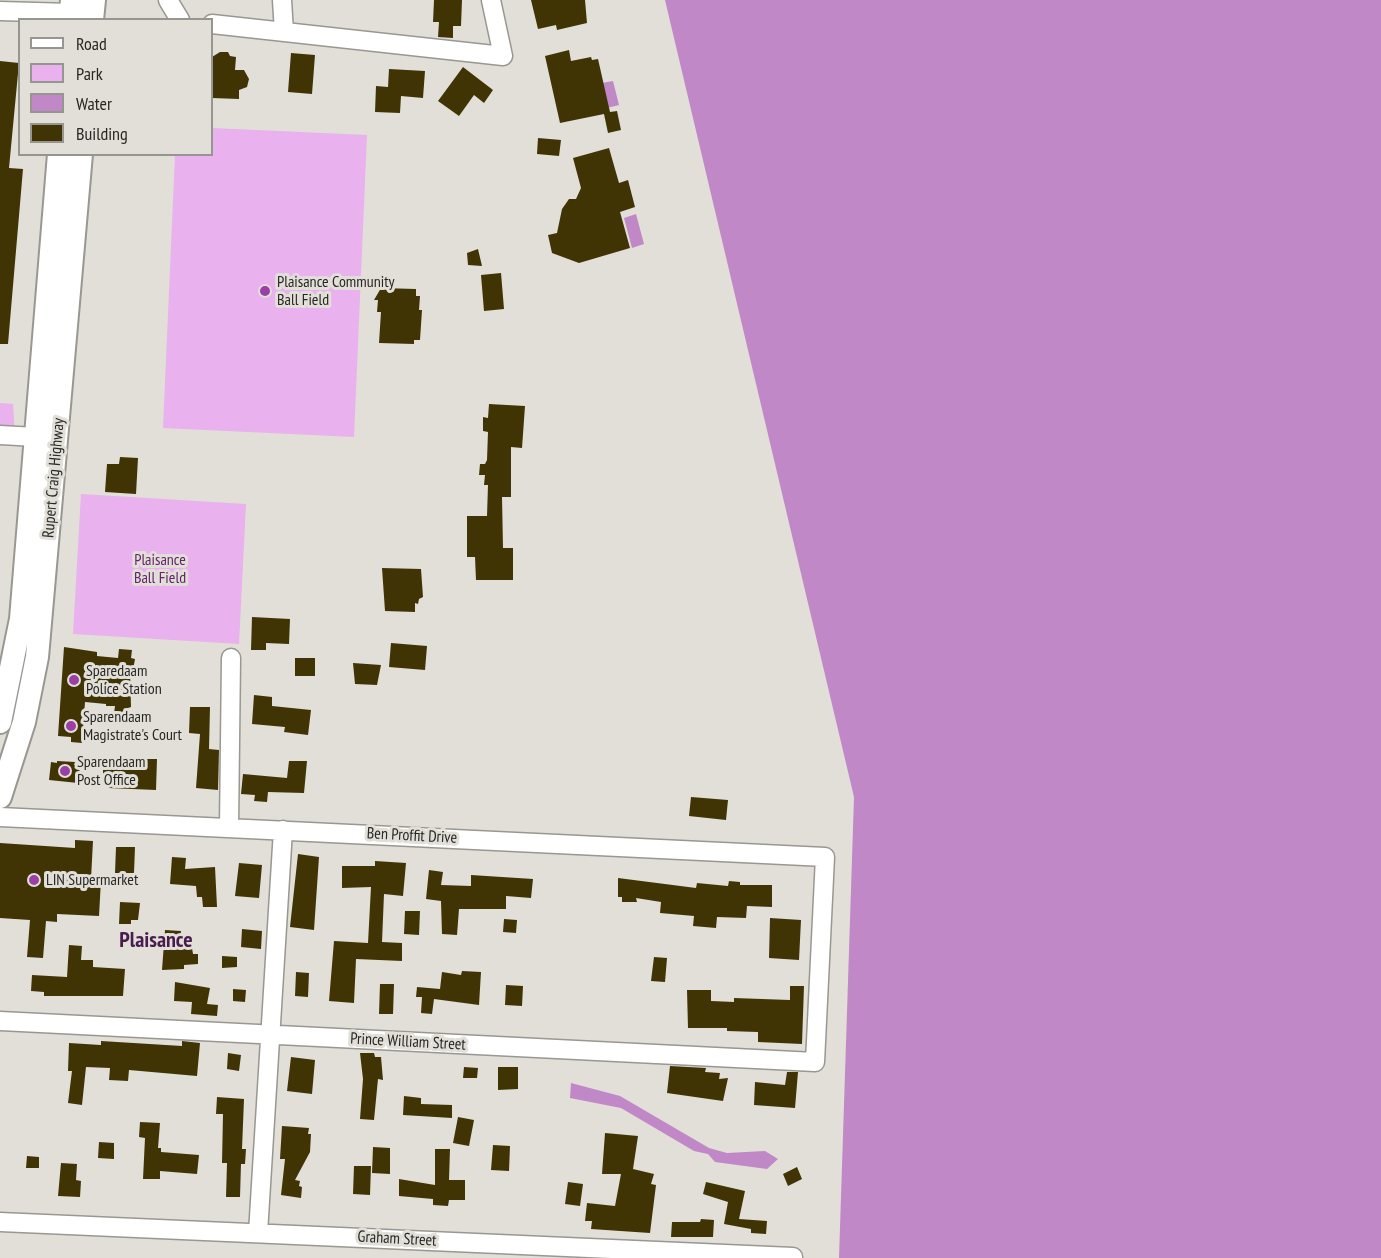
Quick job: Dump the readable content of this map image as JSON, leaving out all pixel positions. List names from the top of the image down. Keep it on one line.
{"streets":{"main road":["Rupert Craig Highway"],"street":["Ben Proffit Drive","Prince William Street","Graham Street"]},"crossings":[["Ben Proffit Drive","Prince William Street"]],"districts":["Plaisance"],"parks":["Plaisance Ball Field"],"places":["Plaisance Community Ball Field","Sparedaam Police Station","Sparendaam Magistrate's Court","Sparendaam Post Office","LIN Supermarket"],"legend":["Road","Park","Water","Building"]}
